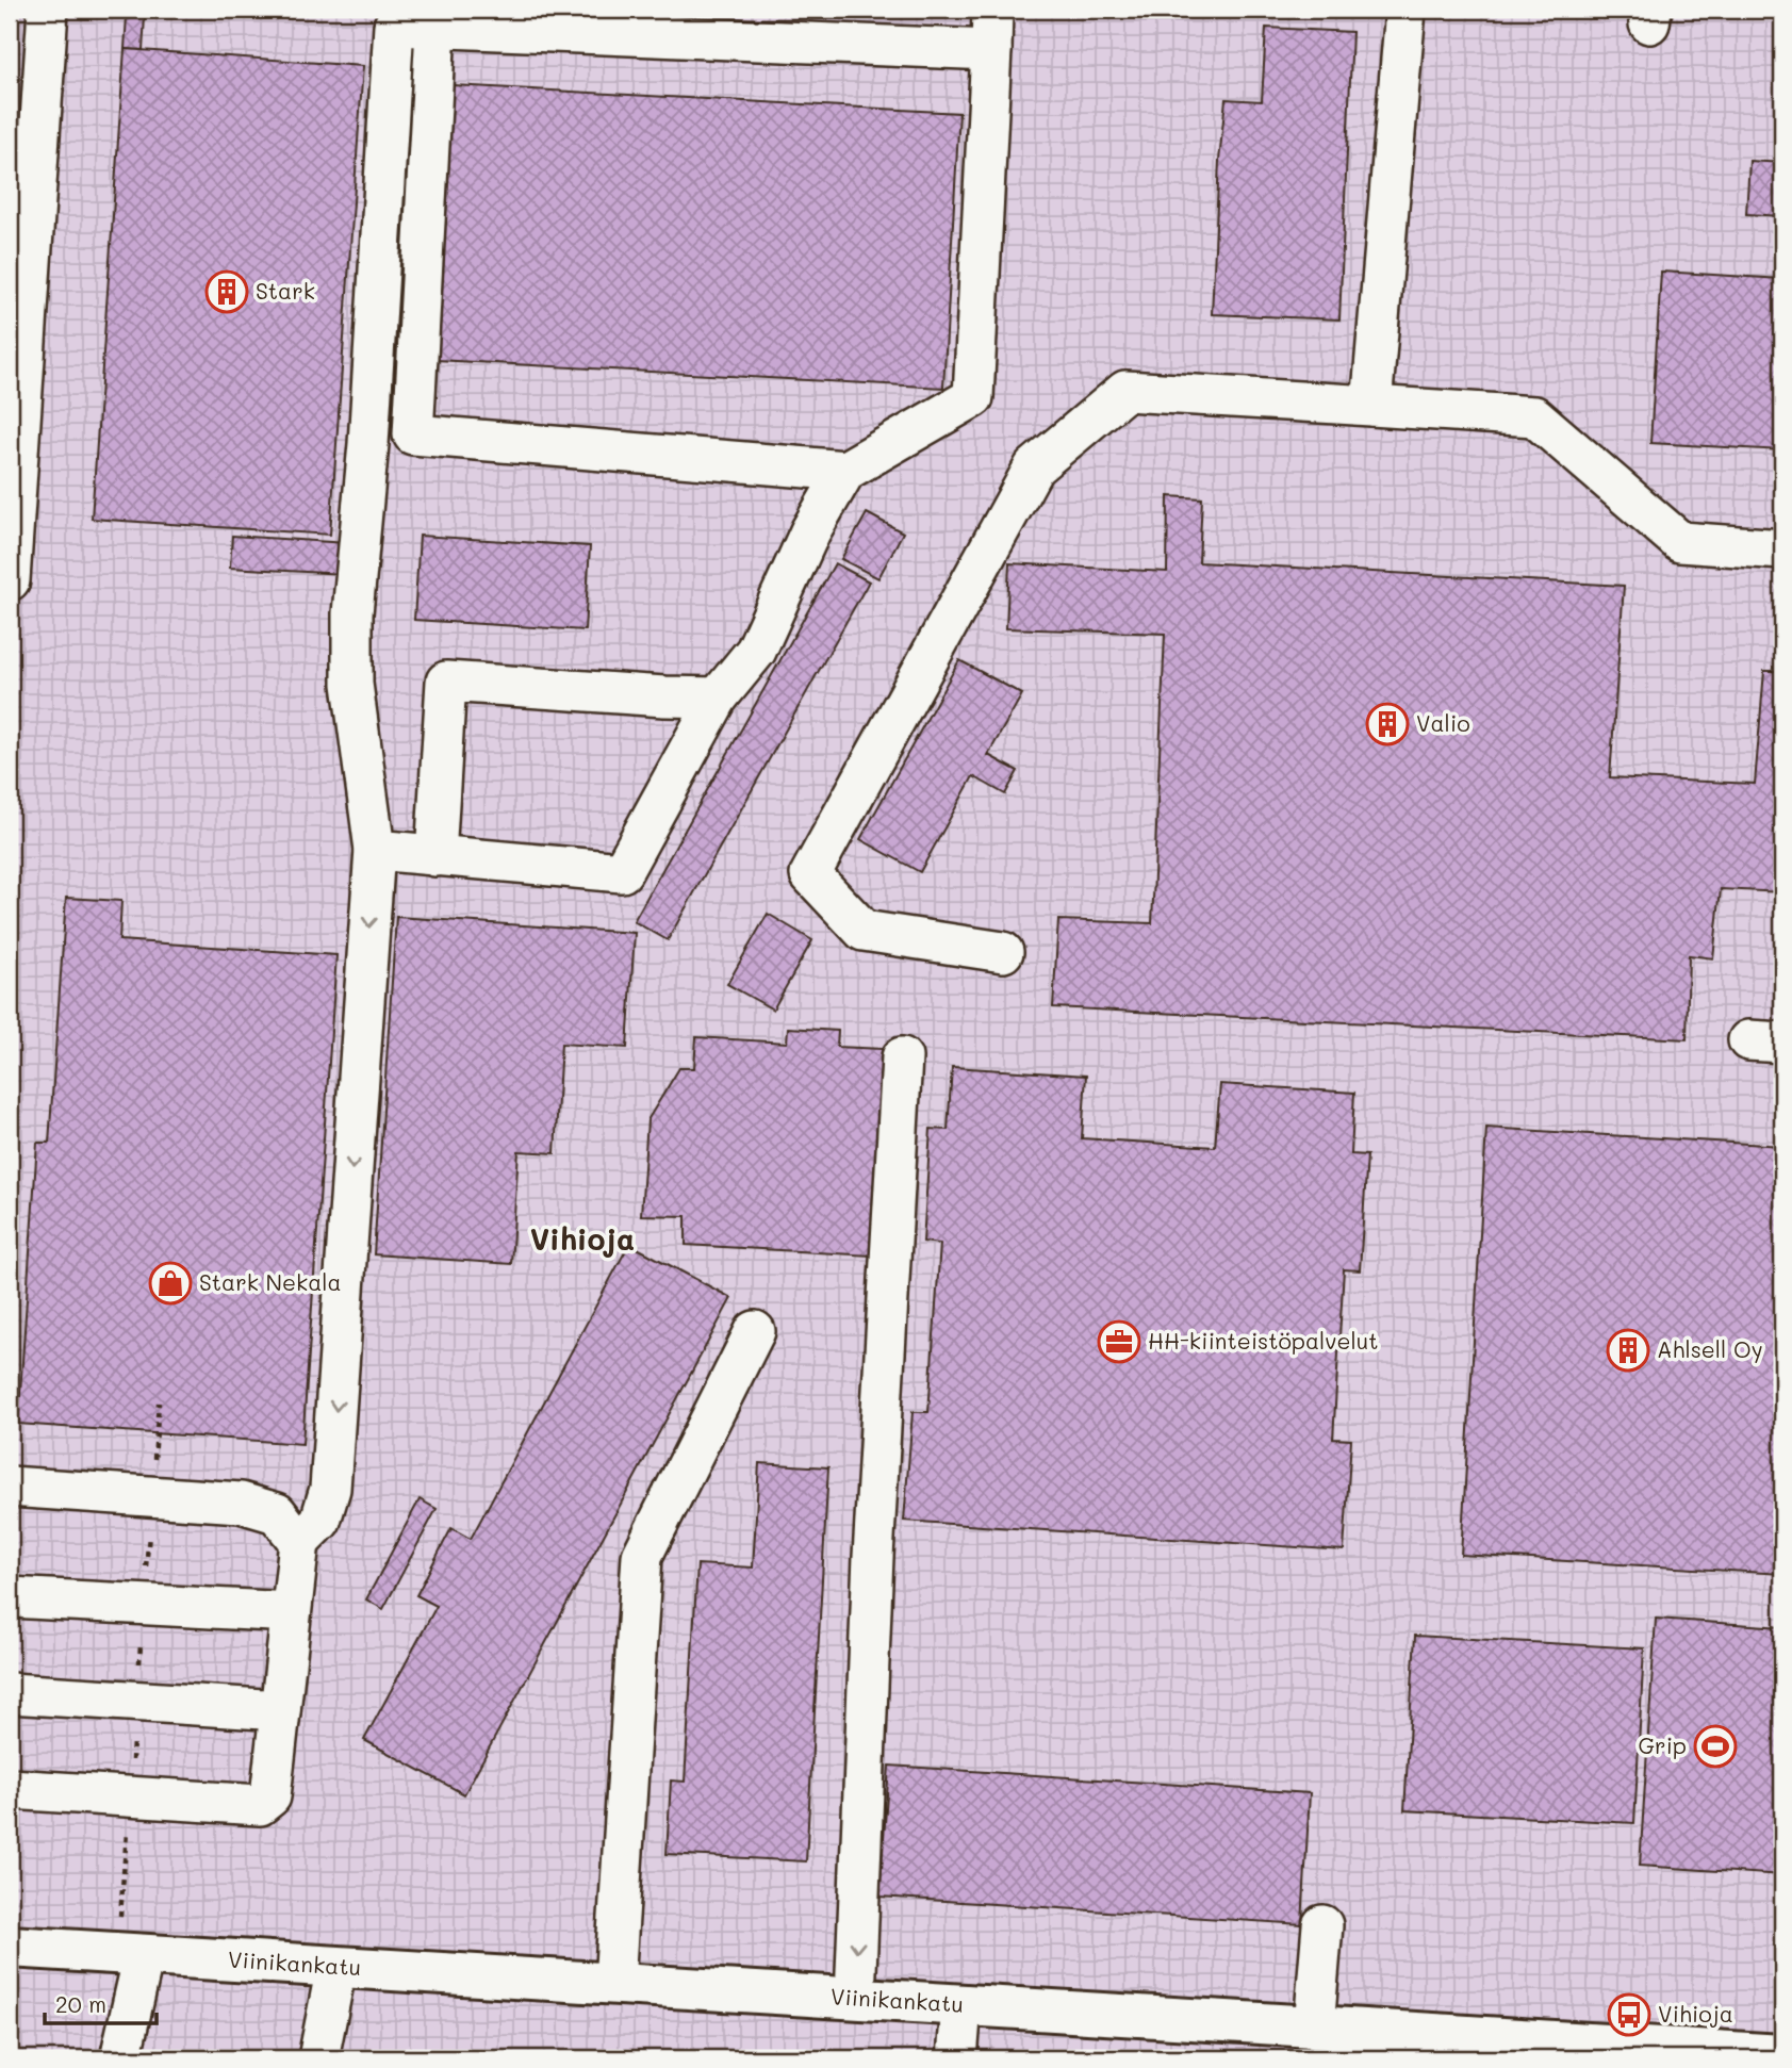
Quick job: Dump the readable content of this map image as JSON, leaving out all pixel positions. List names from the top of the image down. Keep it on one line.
{"streets":{"main road":["Viinikankatu"]},"districts":["Vihioja"],"places":{"building":["Stark","Valio","Ahlsell Oy"],"shop":["Stark Nekala"],"office":["HH-kiinteistöpalvelut"],"sports":["Grip"],"bus stop":["Vihioja"]},"scale_bar":"20 m"}
